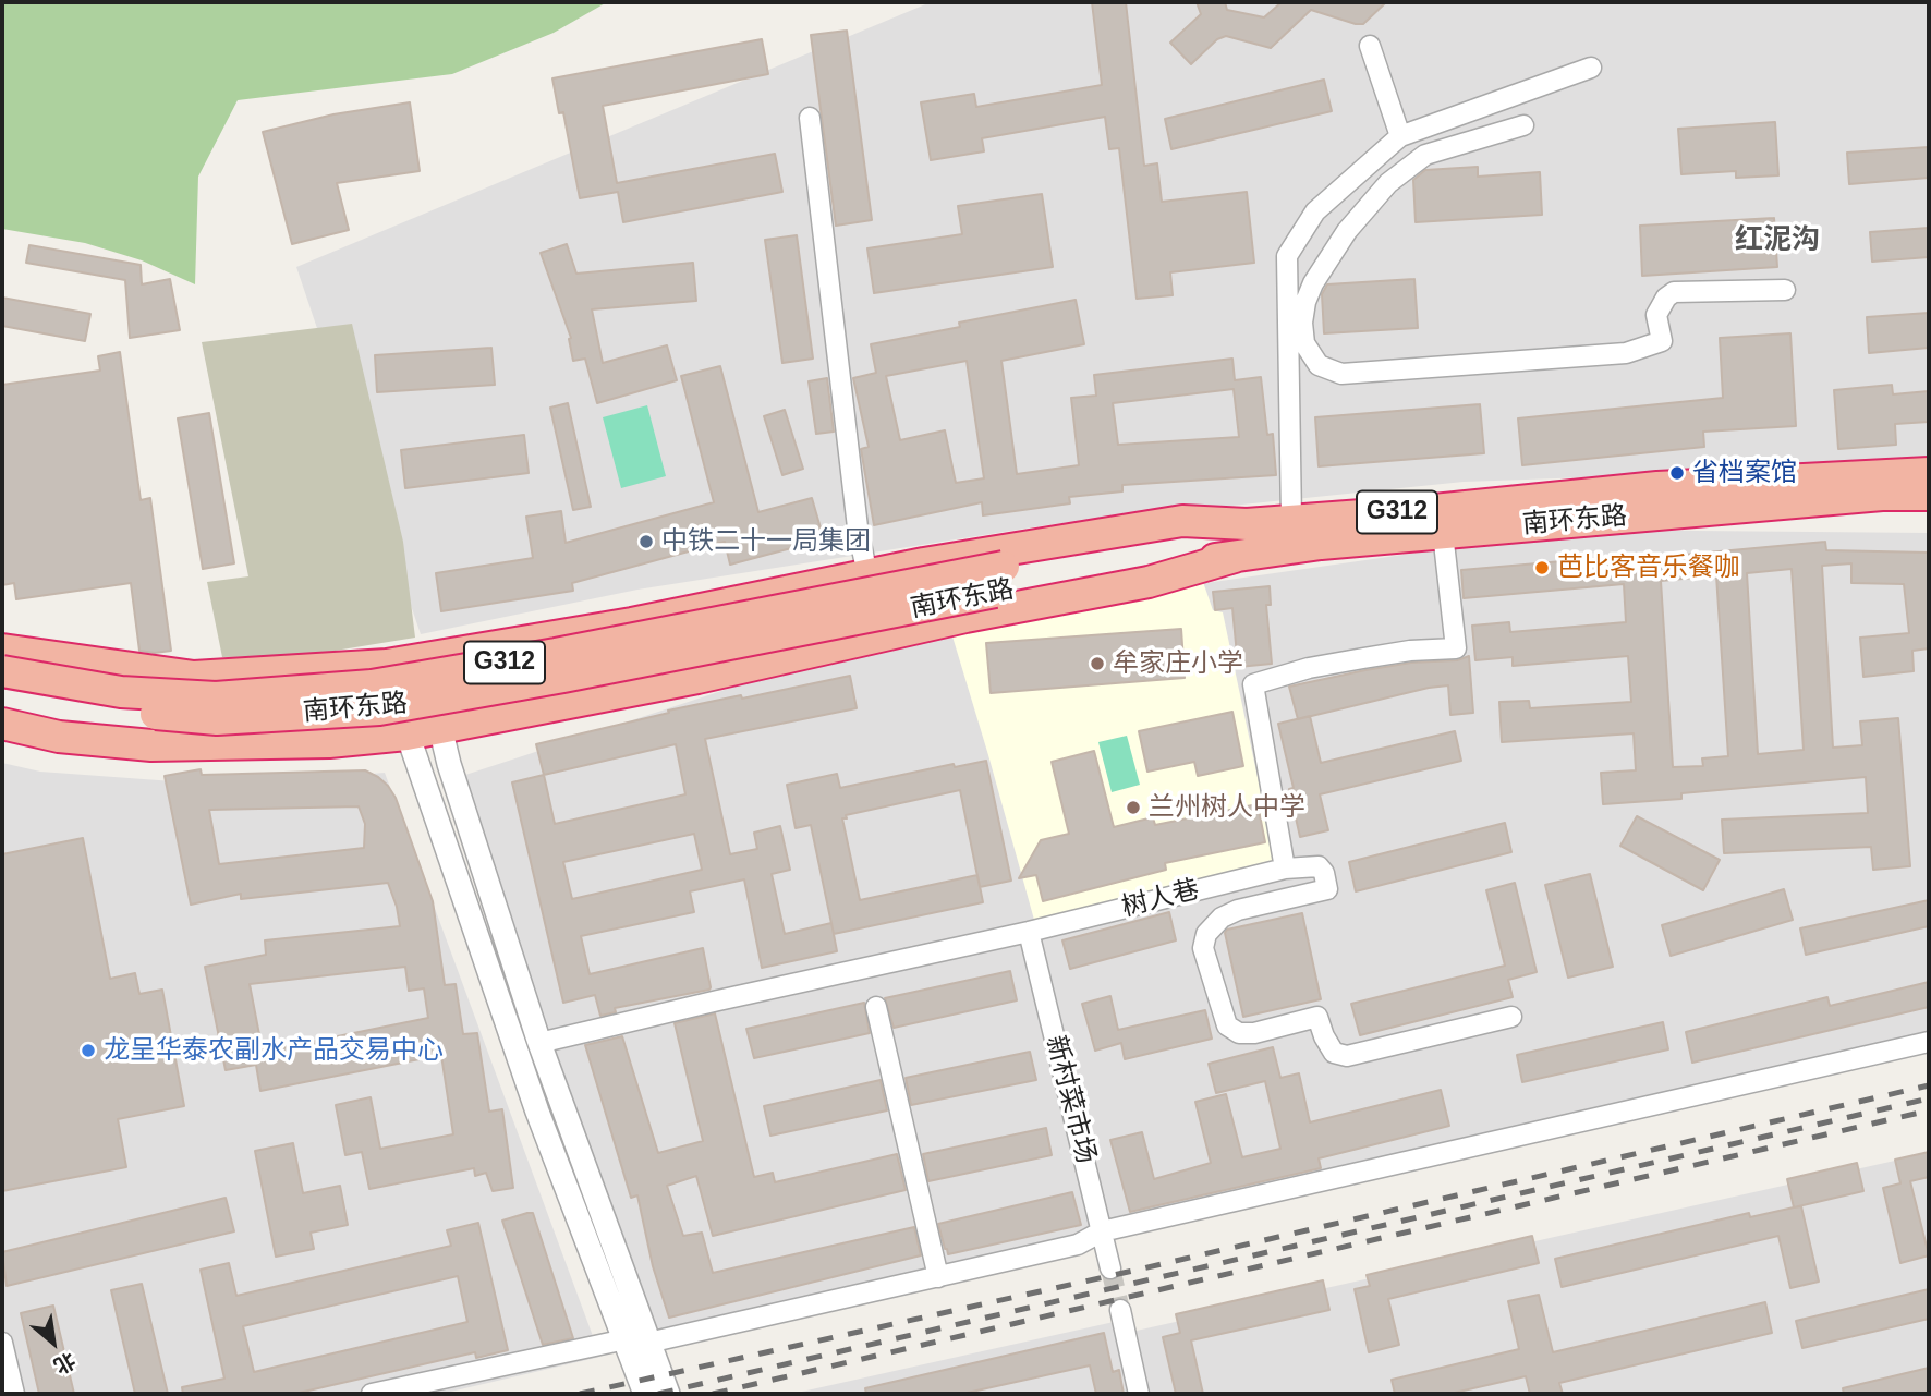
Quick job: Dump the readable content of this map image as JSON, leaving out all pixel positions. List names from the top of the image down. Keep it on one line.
{"streets":{"highway":["G312","南环东路"],"street":["树人巷","新村菜市场"]},"crossings":[["树人巷","新村菜市场"]],"districts":["红泥沟"],"places":["省档案馆","中铁二十一局集团","芭比客音乐餐咖","牟家庄小学","兰州树人中学","龙呈华泰农副水产品交易中心"],"north":"bottom right"}
